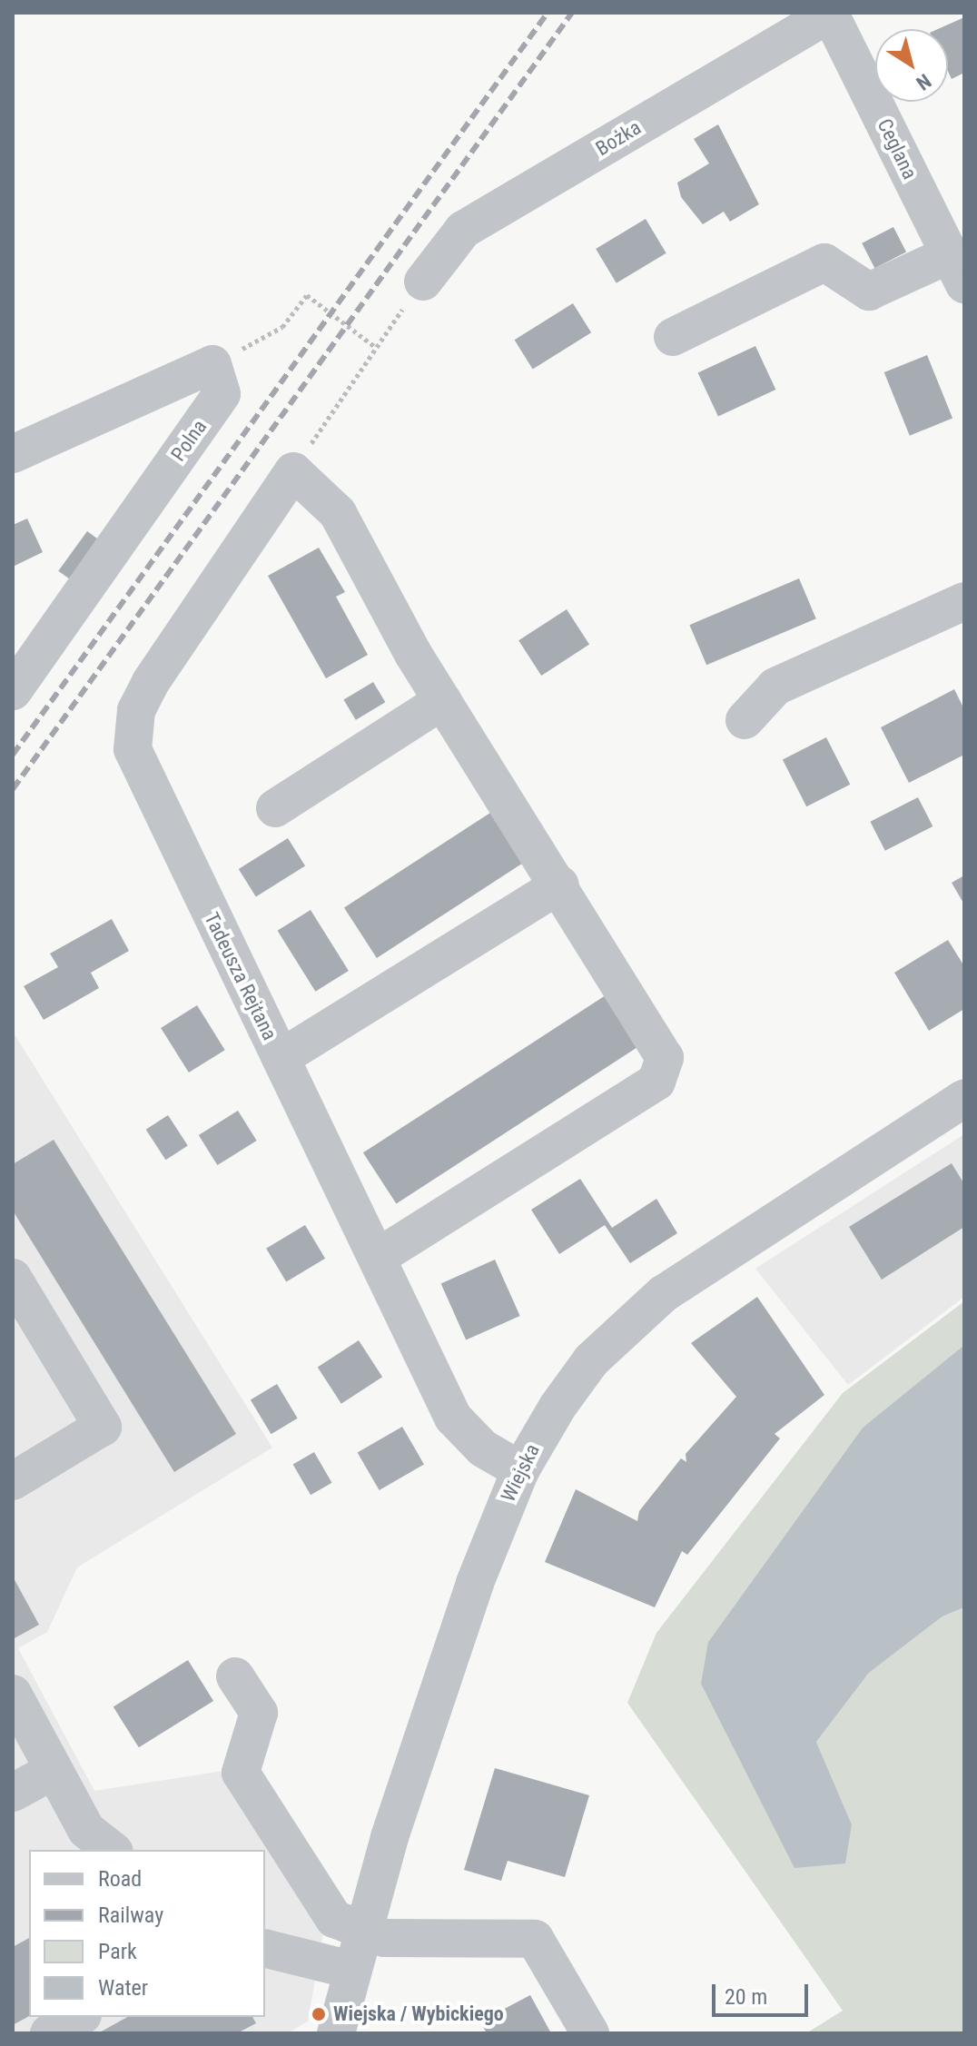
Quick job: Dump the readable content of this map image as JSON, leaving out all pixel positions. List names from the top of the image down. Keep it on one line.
{"streets":{"street":["Bożka","Ceglana","Polna","Tadeusza Rejtana","Wiejska"]},"crossings":[["Bożka","Ceglana"],["Tadeusza Rejtana","Wiejska"]],"places":["Wiejska / Wybickiego"],"legend":["Road","Railway","Park","Water"],"scale_bar":"20 m","north":"bottom right"}
